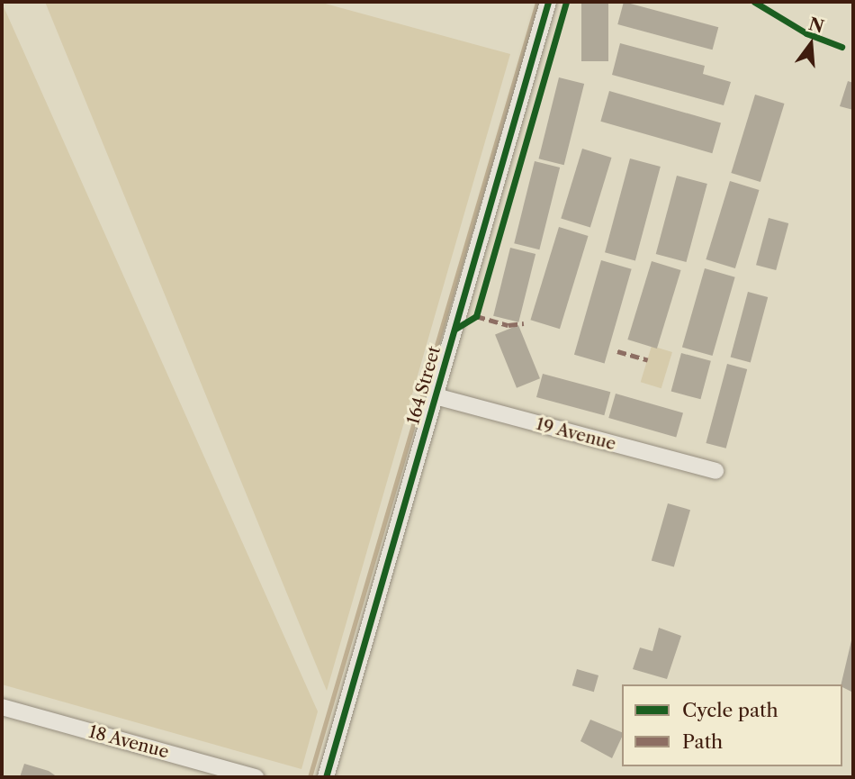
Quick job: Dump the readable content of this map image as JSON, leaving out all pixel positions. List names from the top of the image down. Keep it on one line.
{"streets":{"street":["164 Street","19 Avenue","18 Avenue"]},"crossings":[["164 Street","19 Avenue"]],"legend":["Cycle path","Path"],"north":"top"}
